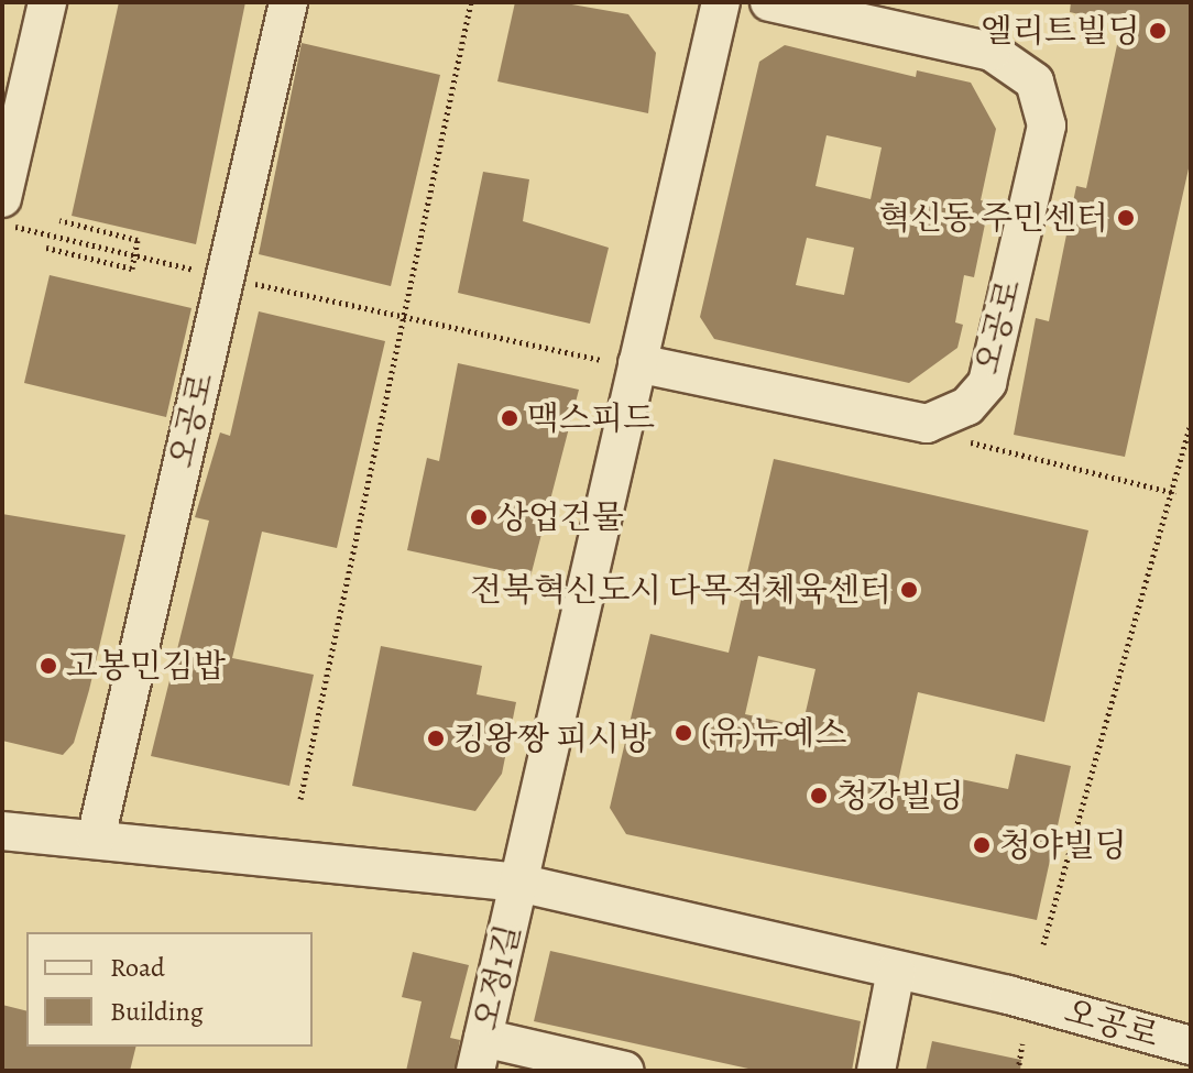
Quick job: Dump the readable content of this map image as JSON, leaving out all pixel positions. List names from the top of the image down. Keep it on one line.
{"streets":{"street":["오공로","오정1길"]},"crossings":[["오공로","오정1길"]],"places":["엘리트빌딩","혁신동 주민센터","맥스피드","상업건물","전북혁신도시 다목적체육센터","고봉민김밥","(유)뉴예스","킹왕짱 피시방","청강빌딩","청야빌딩"],"legend":["Road","Building"]}
